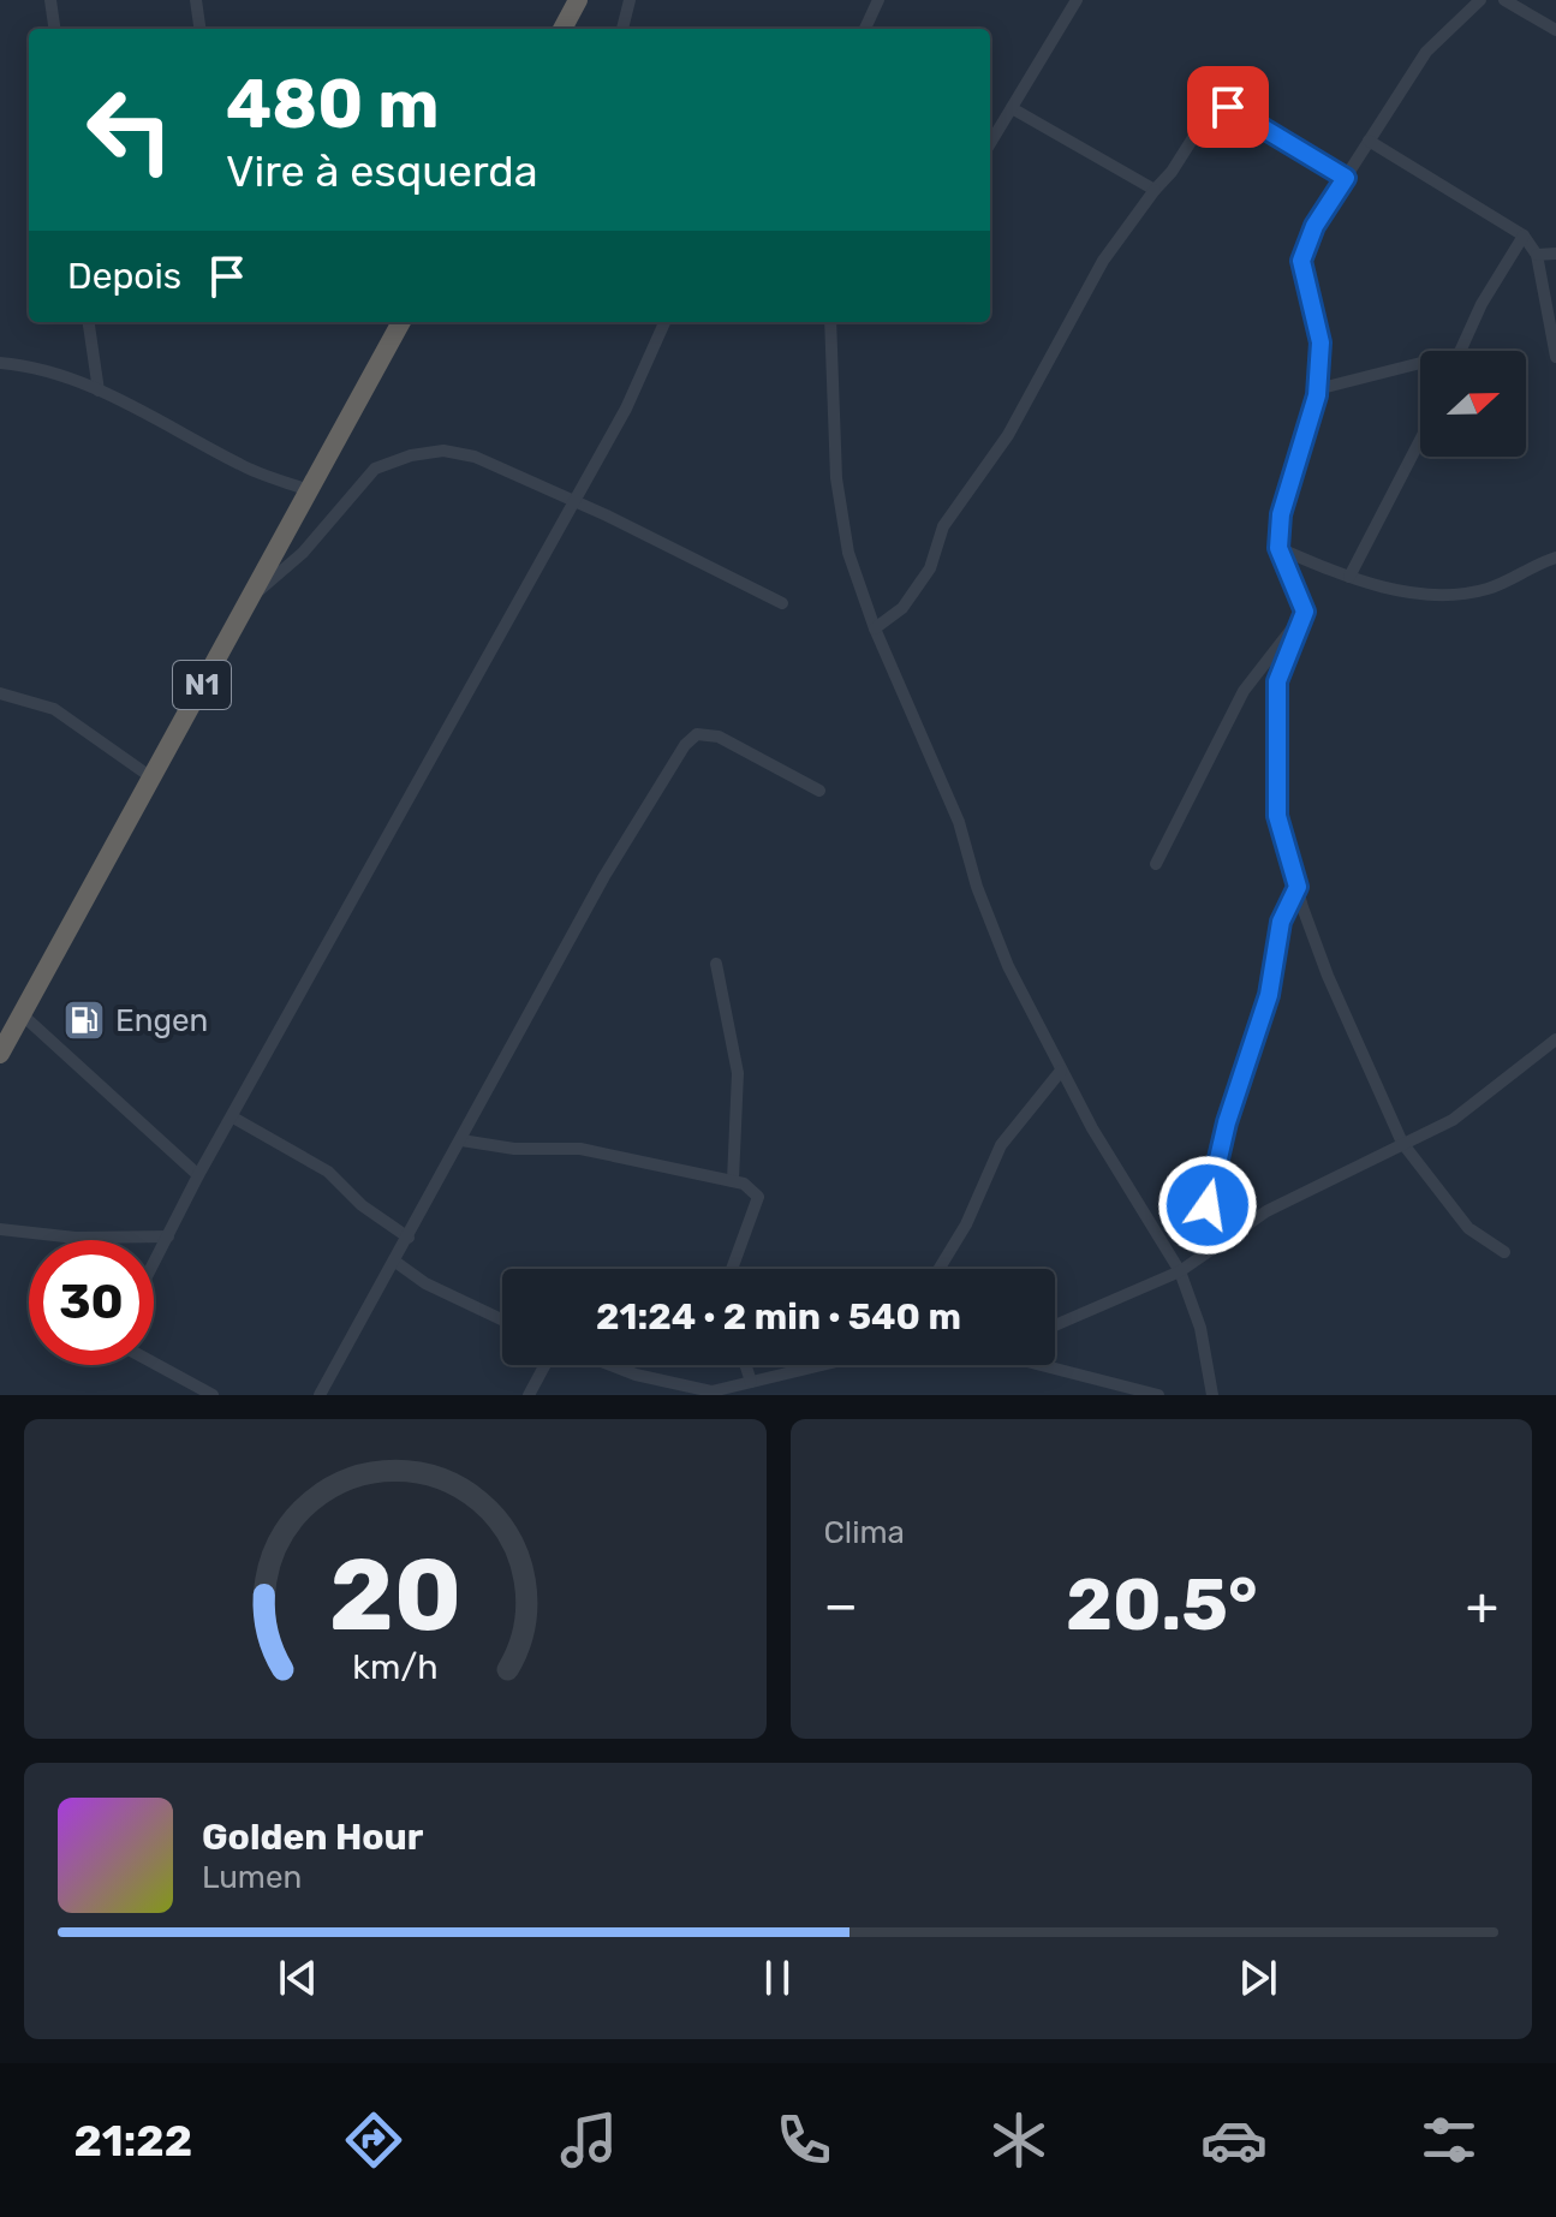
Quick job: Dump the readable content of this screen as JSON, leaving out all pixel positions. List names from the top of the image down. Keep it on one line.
{"streets":{"highway":["N1"]},"places":{"fuel station":["Engen"]},"north":"right","page":{"turn":["480 m","Vire à esquerda"],"then":"Depois","limit":"30","trip":"21:24 · 2 min · 540 m","tile":"Clima","heat":["−","20.5°","+"],"song":["Golden Hour","Lumen"],"tabs":"21:22","gauge":["20","km/h"]}}
